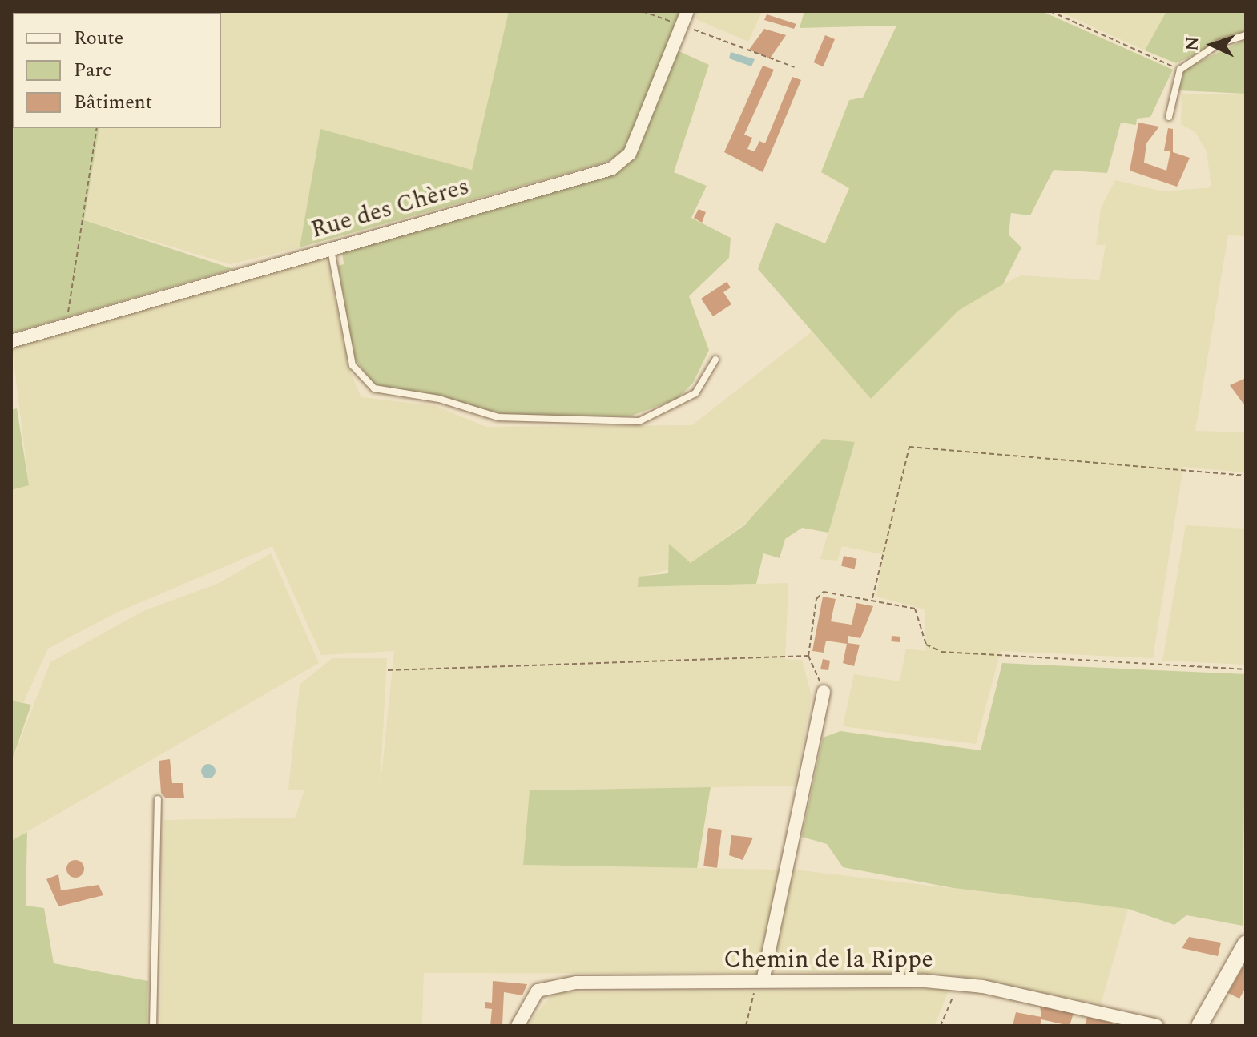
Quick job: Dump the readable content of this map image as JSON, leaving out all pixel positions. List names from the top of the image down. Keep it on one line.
{"streets":{"street":["Rue des Chères","Chemin de la Rippe"]},"legend":["Route","Parc","Bâtiment"],"north":"left"}
